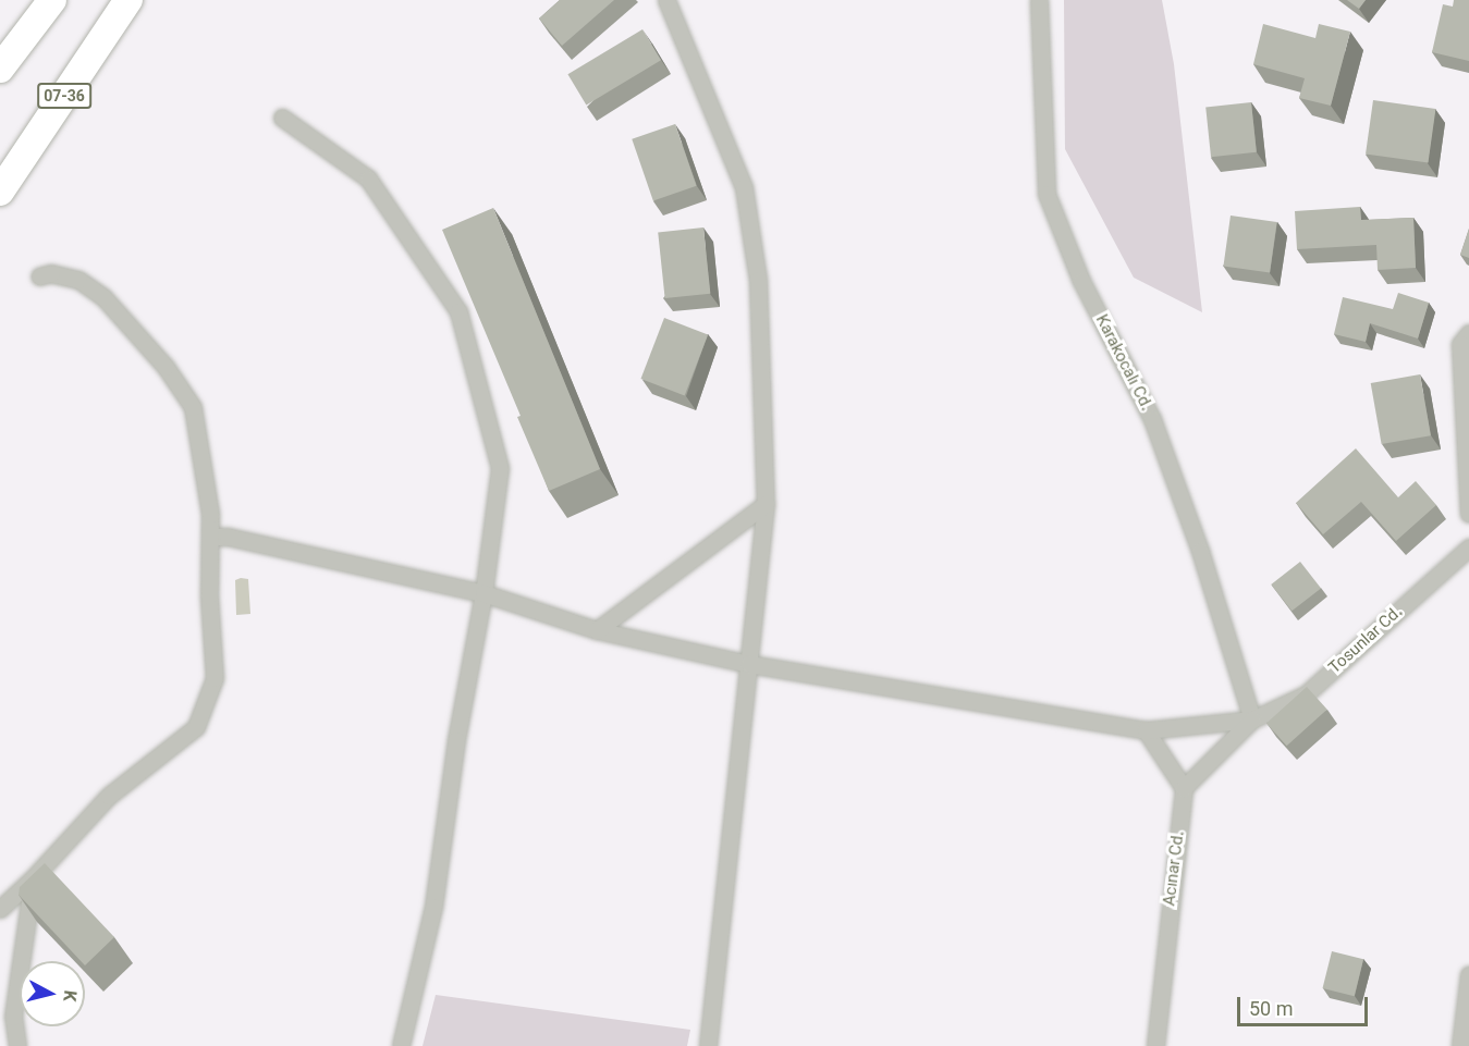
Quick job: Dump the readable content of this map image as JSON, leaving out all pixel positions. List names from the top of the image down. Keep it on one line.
{"streets":{"highway":["07-36"],"street":["Karakocalı Cd.","Tosunlar Cd.","Acınar Cd."]},"crossings":[["Karakocalı Cd.","Tosunlar Cd."]],"scale_bar":"50 m","north":"right"}
